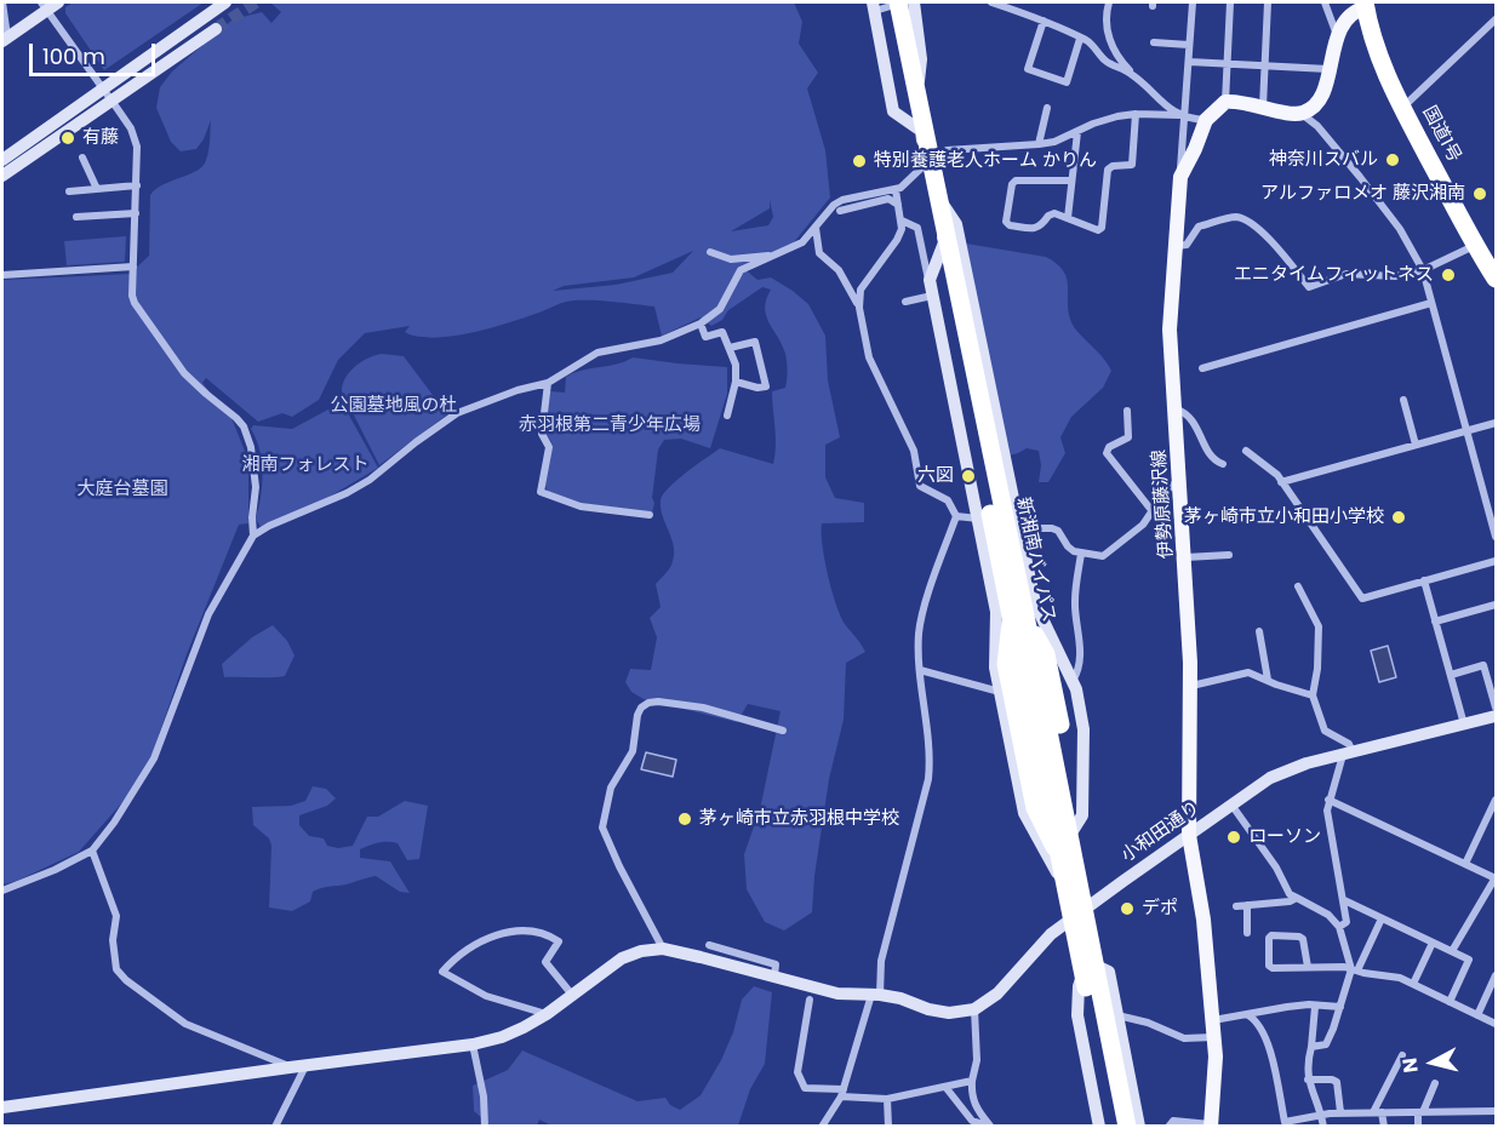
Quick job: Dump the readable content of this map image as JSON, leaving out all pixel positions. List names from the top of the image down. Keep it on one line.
{"streets":{"highway":["国道1号","新湘南バイパス"],"main road":["伊勢原藤沢線"],"street":["小和田通り"]},"crossings":[["伊勢原藤沢線","小和田通り"]],"parks":["公園墓地風の杜","赤羽根第二青少年広場","湘南フォレスト","大庭台墓園"],"places":["有藤","神奈川スバル","特別養護老人ホーム かりん","アルファロメオ 藤沢湘南","エニタイムフィットネス","六図","茅ヶ崎市立小和田小学校","茅ヶ崎市立赤羽根中学校","ローソン","デポ"],"scale_bar":"100 m","north":"left"}
